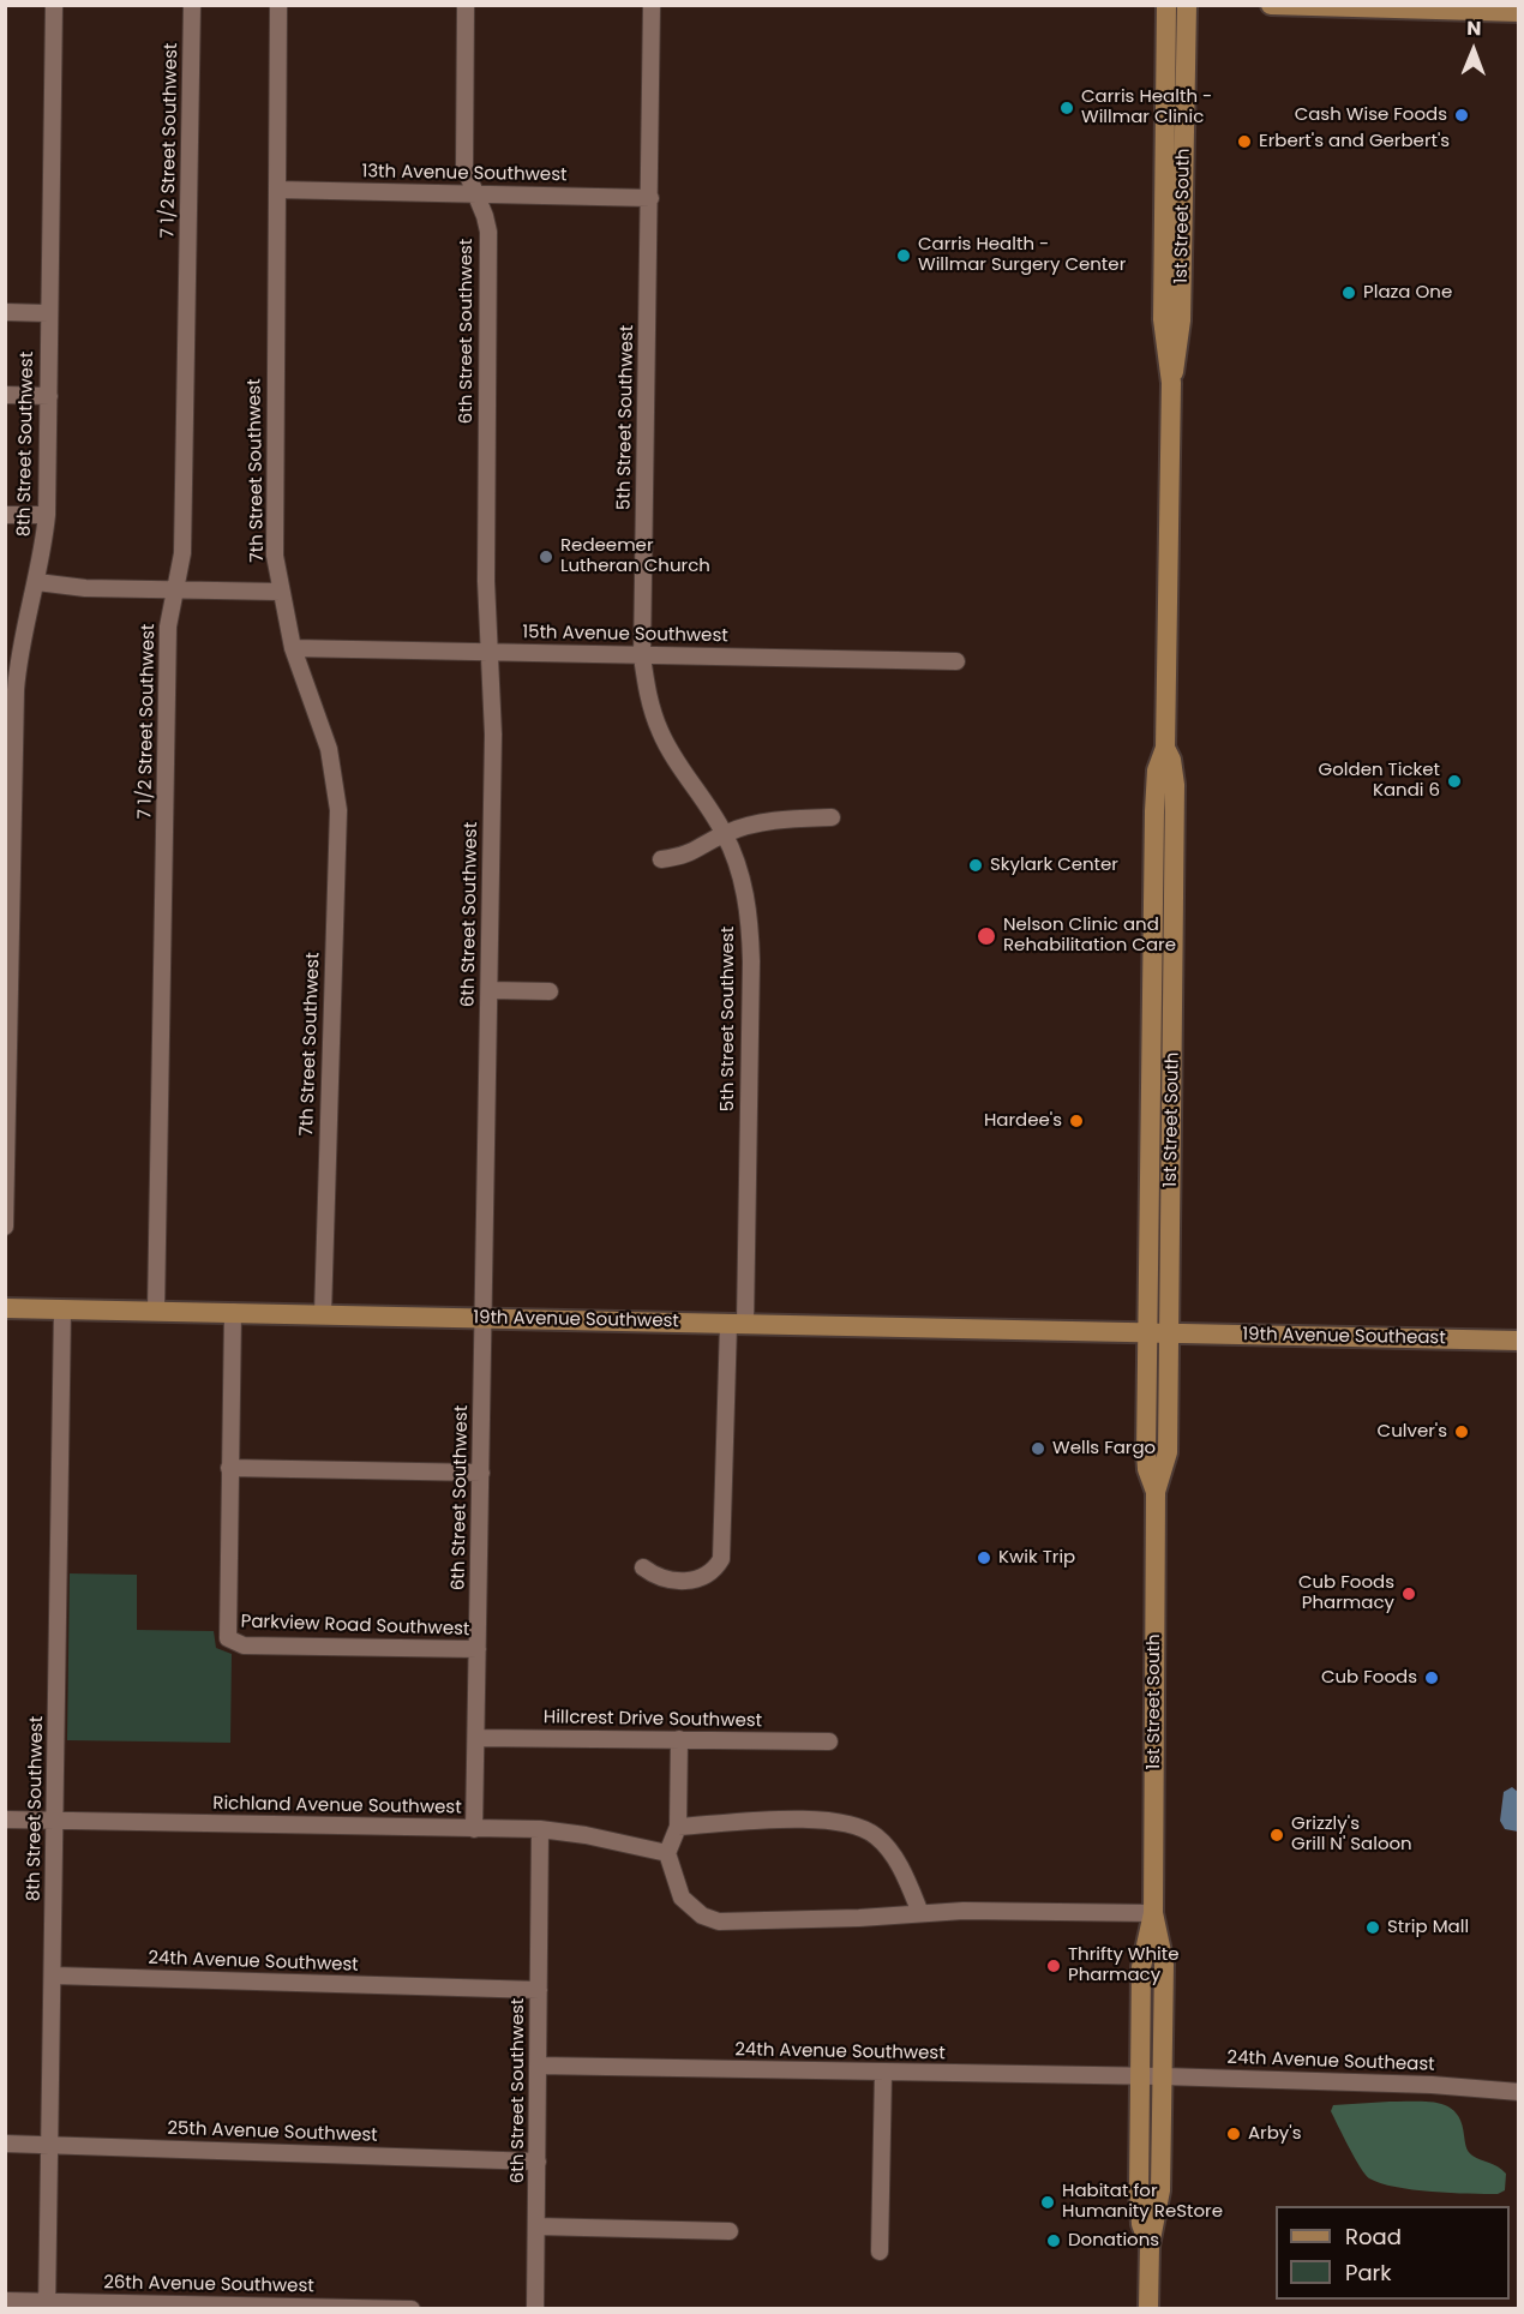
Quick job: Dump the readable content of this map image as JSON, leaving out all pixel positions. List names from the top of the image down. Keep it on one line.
{"streets":{"main road":["1st Street South","19th Avenue Southwest","19th Avenue Southeast"],"street":["7 1/2 Street Southwest","13th Avenue Southwest","6th Street Southwest","5th Street Southwest","8th Street Southwest","7th Street Southwest","15th Avenue Southwest","Parkview Road Southwest","Hillcrest Drive Southwest","Richland Avenue Southwest","24th Avenue Southwest","24th Avenue Southeast","25th Avenue Southwest","26th Avenue Southwest"]},"crossings":[["7 1/2 Street Southwest","19th Avenue Southwest"],["13th Avenue Southwest","6th Street Southwest"],["13th Avenue Southwest","5th Street Southwest"],["13th Avenue Southwest","7th Street Southwest"],["1st Street South","19th Avenue Southwest"],["1st Street South","19th Avenue Southeast"],["1st Street South","24th Avenue Southwest"],["1st Street South","24th Avenue Southeast"],["6th Street Southwest","15th Avenue Southwest"],["6th Street Southwest","19th Avenue Southwest"],["6th Street Southwest","Parkview Road Southwest"],["6th Street Southwest","Hillcrest Drive Southwest"],["6th Street Southwest","Richland Avenue Southwest"],["6th Street Southwest","24th Avenue Southwest"],["6th Street Southwest","25th Avenue Southwest"],["5th Street Southwest","15th Avenue Southwest"],["5th Street Southwest","19th Avenue Southwest"],["8th Street Southwest","19th Avenue Southwest"],["8th Street Southwest","Richland Avenue Southwest"],["8th Street Southwest","24th Avenue Southwest"],["8th Street Southwest","25th Avenue Southwest"],["8th Street Southwest","26th Avenue Southwest"],["7th Street Southwest","15th Avenue Southwest"],["7th Street Southwest","19th Avenue Southwest"],["19th Avenue Southwest","19th Avenue Southeast"],["24th Avenue Southwest","24th Avenue Southeast"]],"places":["Carris Health - Willmar Clinic","Cash Wise Foods","Erbert's and Gerbert's","Carris Health - Willmar Surgery Center","Plaza One","Redeemer Lutheran Church","Golden Ticket Kandi 6","Skylark Center","Nelson Clinic and Rehabilitation Care","Hardee's","Culver's","Wells Fargo","Kwik Trip","Cub Foods Pharmacy","Cub Foods","Grizzly's Grill N' Saloon","Strip Mall","Thrifty White Pharmacy","Arby's","Habitat for Humanity ReStore","Donations"],"legend":["Road","Park"],"north":"top"}
